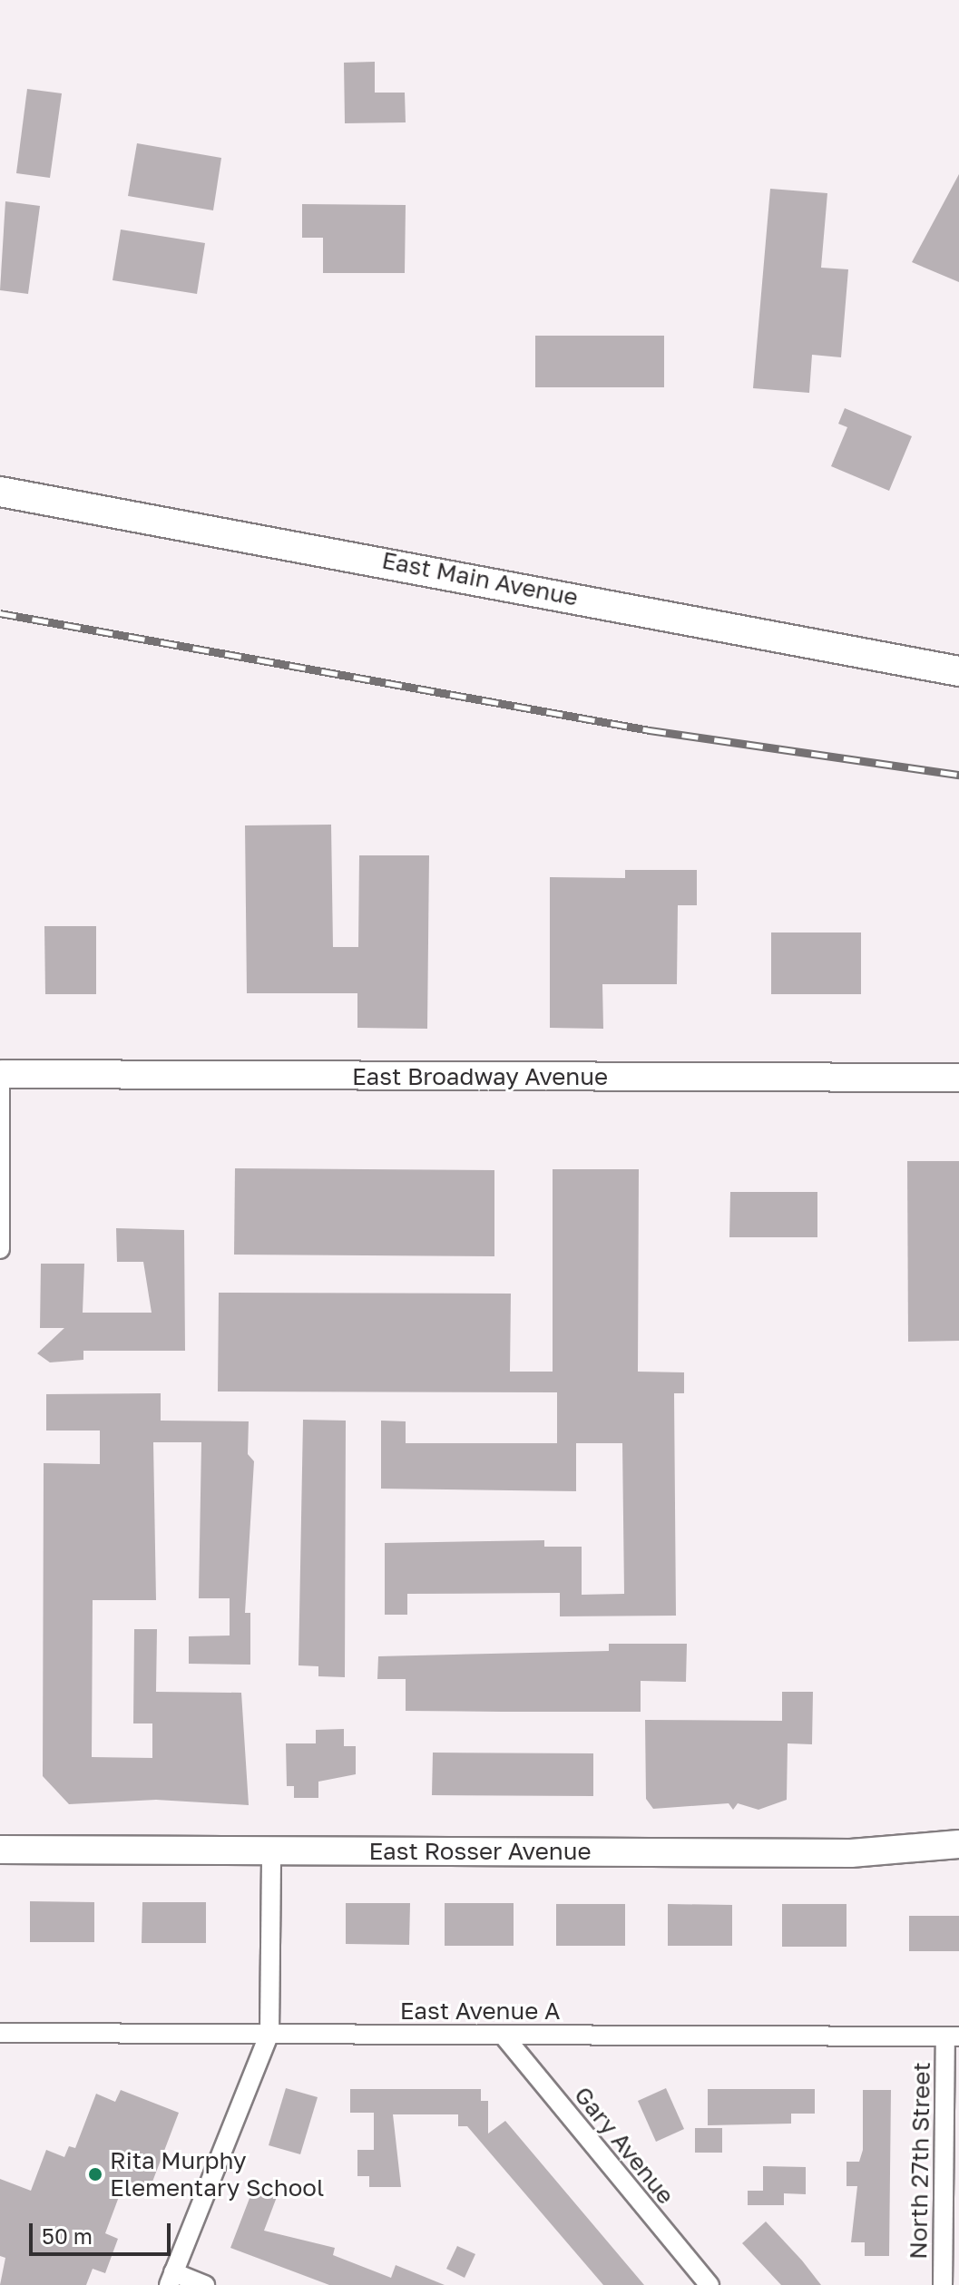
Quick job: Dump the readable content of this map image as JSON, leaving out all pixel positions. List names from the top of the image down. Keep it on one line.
{"streets":{"main road":["East Main Avenue"],"street":["East Broadway Avenue","East Rosser Avenue","East Avenue A","Gary Avenue","North 27th Street"]},"crossings":[["East Avenue A","Gary Avenue"],["East Avenue A","North 27th Street"]],"places":["Rita Murphy Elementary School"],"scale_bar":"50 m"}
